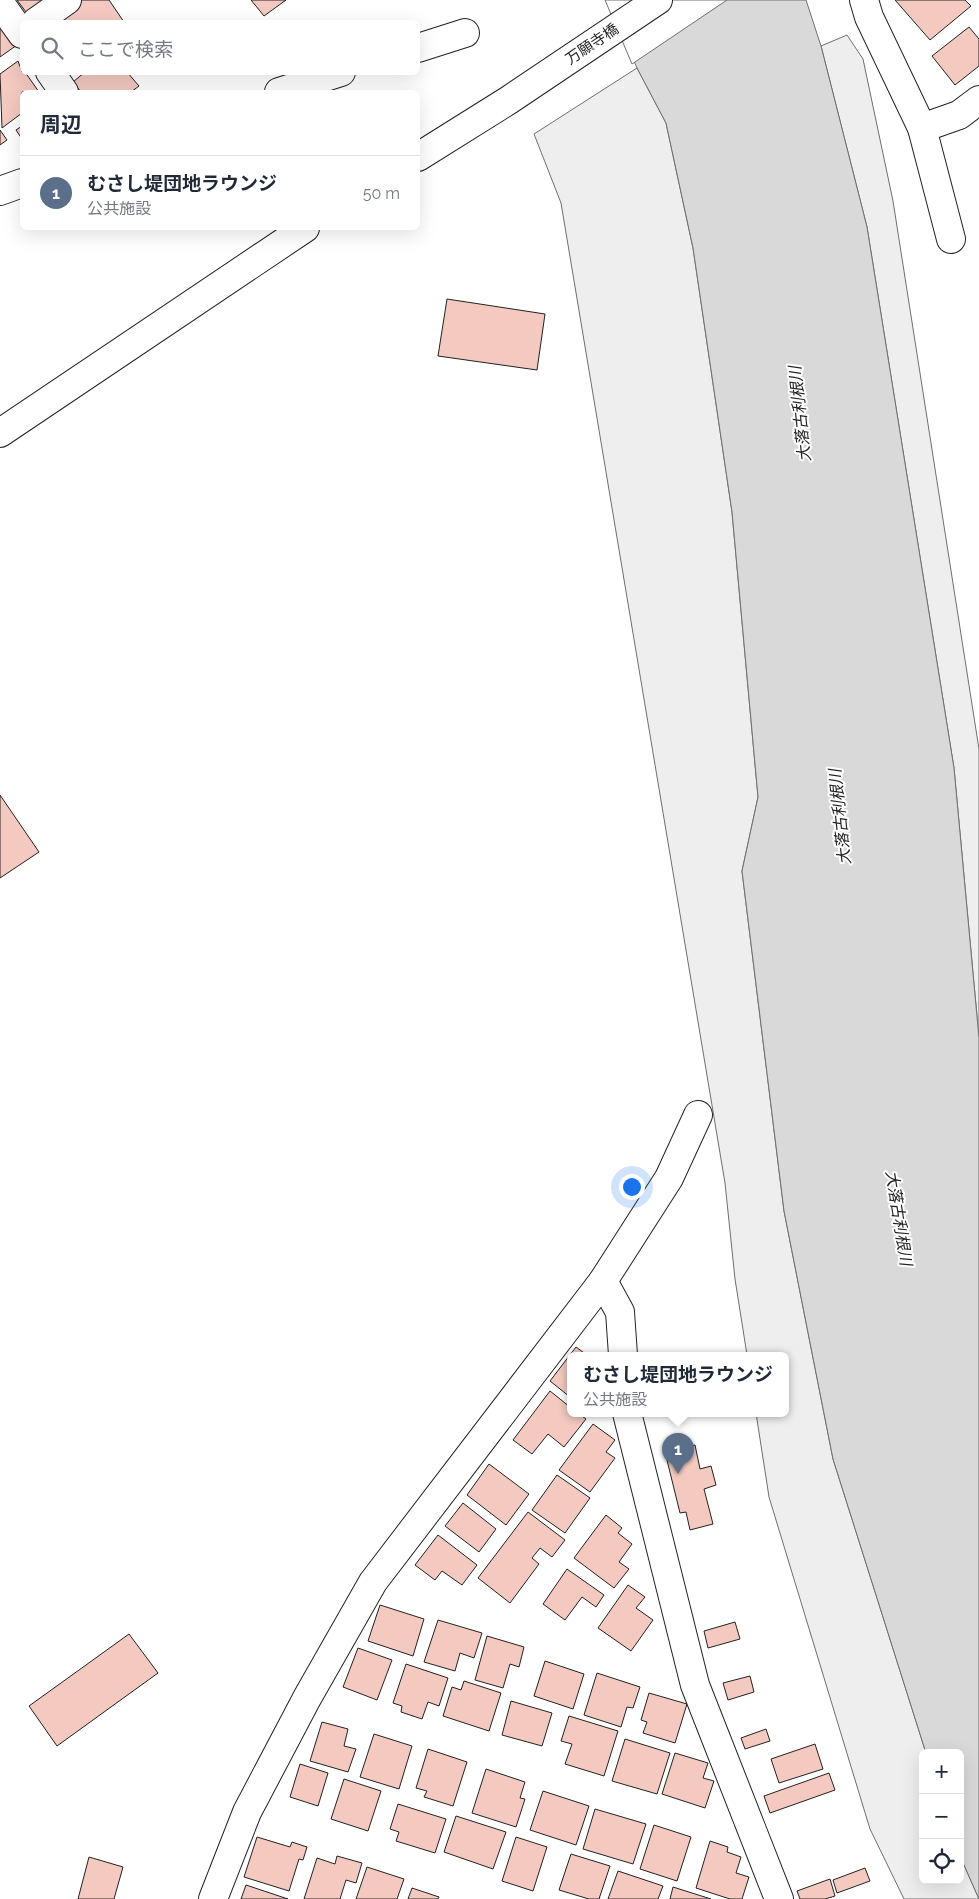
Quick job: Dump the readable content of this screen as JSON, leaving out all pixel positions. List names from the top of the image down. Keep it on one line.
{"streets":{"street":["万願寺橋"]},"water":["大落古利根川"],"page":{"search":"ここで検索","heading":"周辺","list":[{"mark":"1","name":"むさし堤団地ラウンジ","note":"公共施設","value":"50 m"}],"popup":["むさし堤団地ラウンジ","公共施設"],"pins":"1","map_buttons":["+","−"]}}
